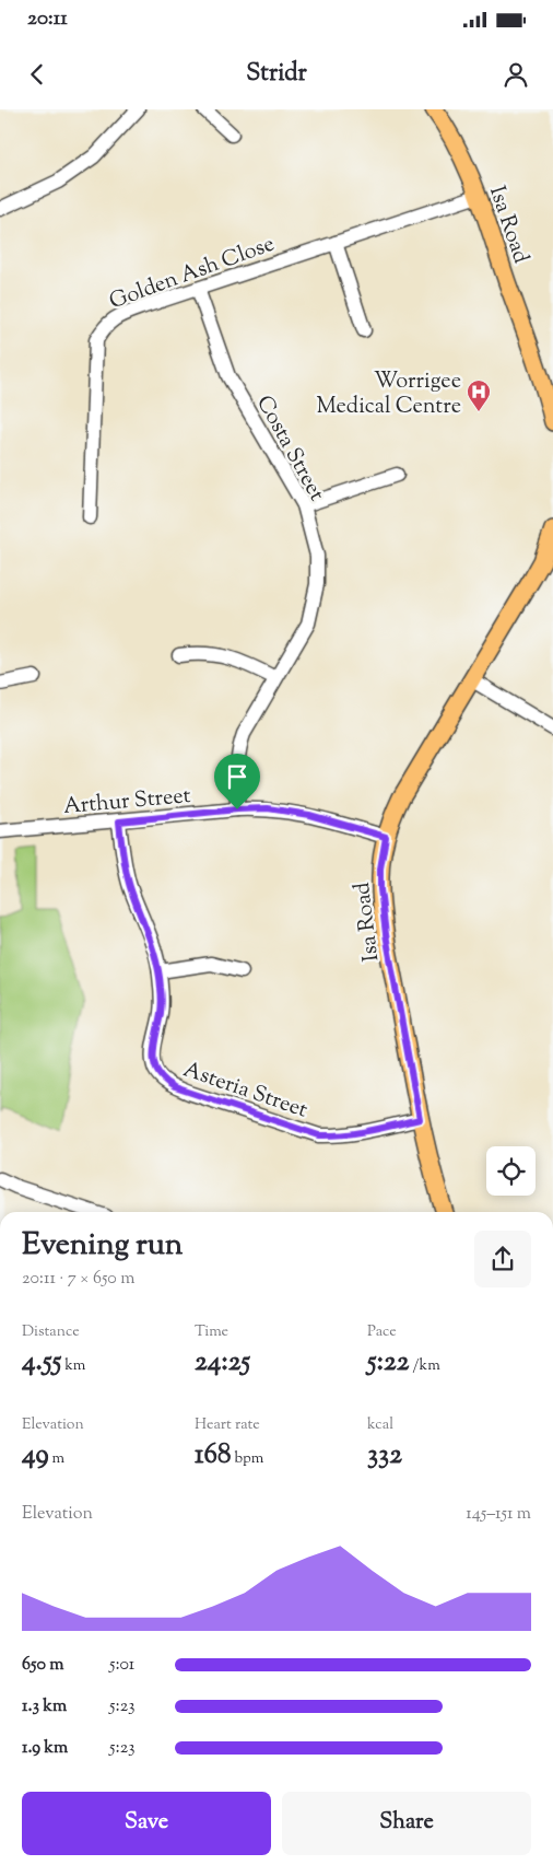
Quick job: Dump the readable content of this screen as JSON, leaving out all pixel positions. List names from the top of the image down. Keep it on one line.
{"streets":{"main road":["Isa Road"],"street":["Golden Ash Close","Costa Street","Arthur Street","Asteria Street"]},"crossings":[["Isa Road","Golden Ash Close"],["Isa Road","Arthur Street"],["Isa Road","Asteria Street"],["Golden Ash Close","Costa Street"],["Costa Street","Arthur Street"],["Arthur Street","Asteria Street"]],"places":{"hospital":["Worrigee Medical Centre"]},"page":{"status":"20:11","header":"Stridr","heading":["Evening run","20:11 · 7 × 650 m"],"stats":[["Distance","4.55 km"],["Time","24:25"],["Pace","5:22 /km"],["Elevation","49 m"],["Heart rate","168 bpm"],["kcal","332"]],"chart":["Elevation","145–151 m"],"list":[{"name":"650 m","note":"5:01"},{"name":"1.3 km","note":"5:23"},{"name":"1.9 km","note":"5:23"}],"buttons":["Save","Share"]}}
